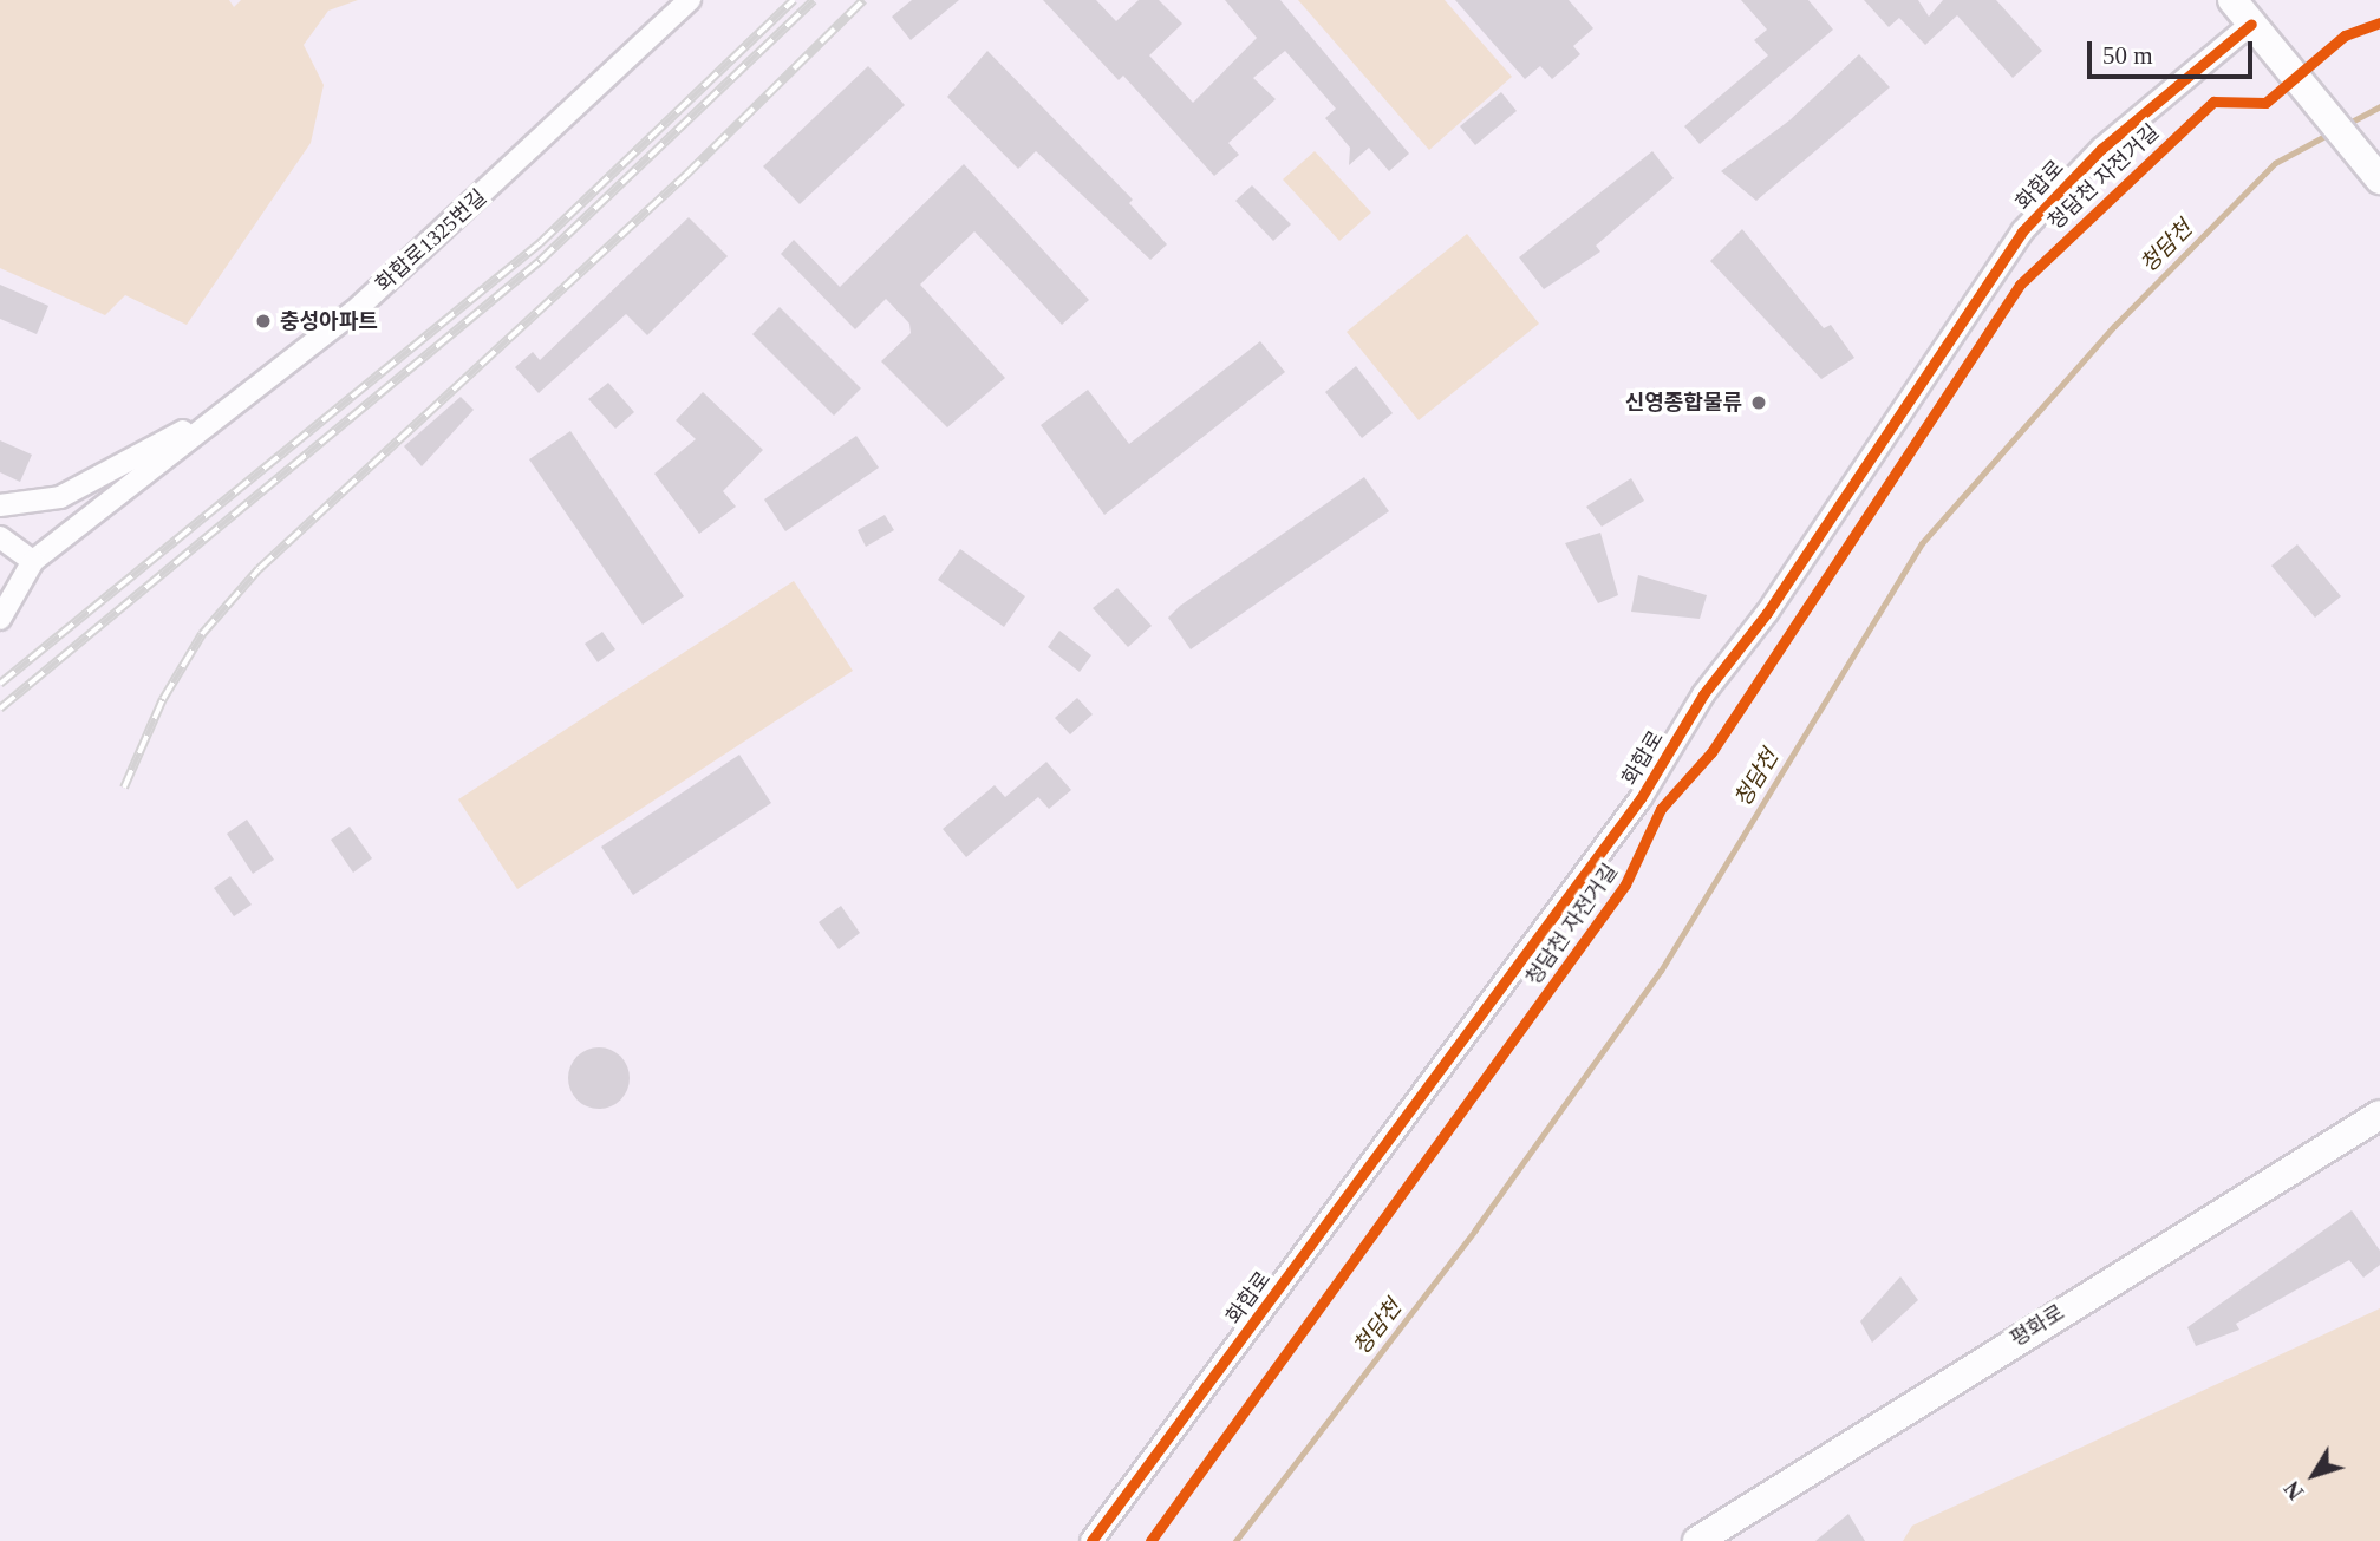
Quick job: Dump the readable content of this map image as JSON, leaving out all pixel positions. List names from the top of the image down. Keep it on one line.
{"streets":{"main road":["평화로"],"street":["화합로","화합로1325번길"],"cycle path":["청담천 자전거길"]},"water":["청담천"],"places":["충성아파트","신영종합물류"],"scale_bar":"50 m","north":"bottom left"}
